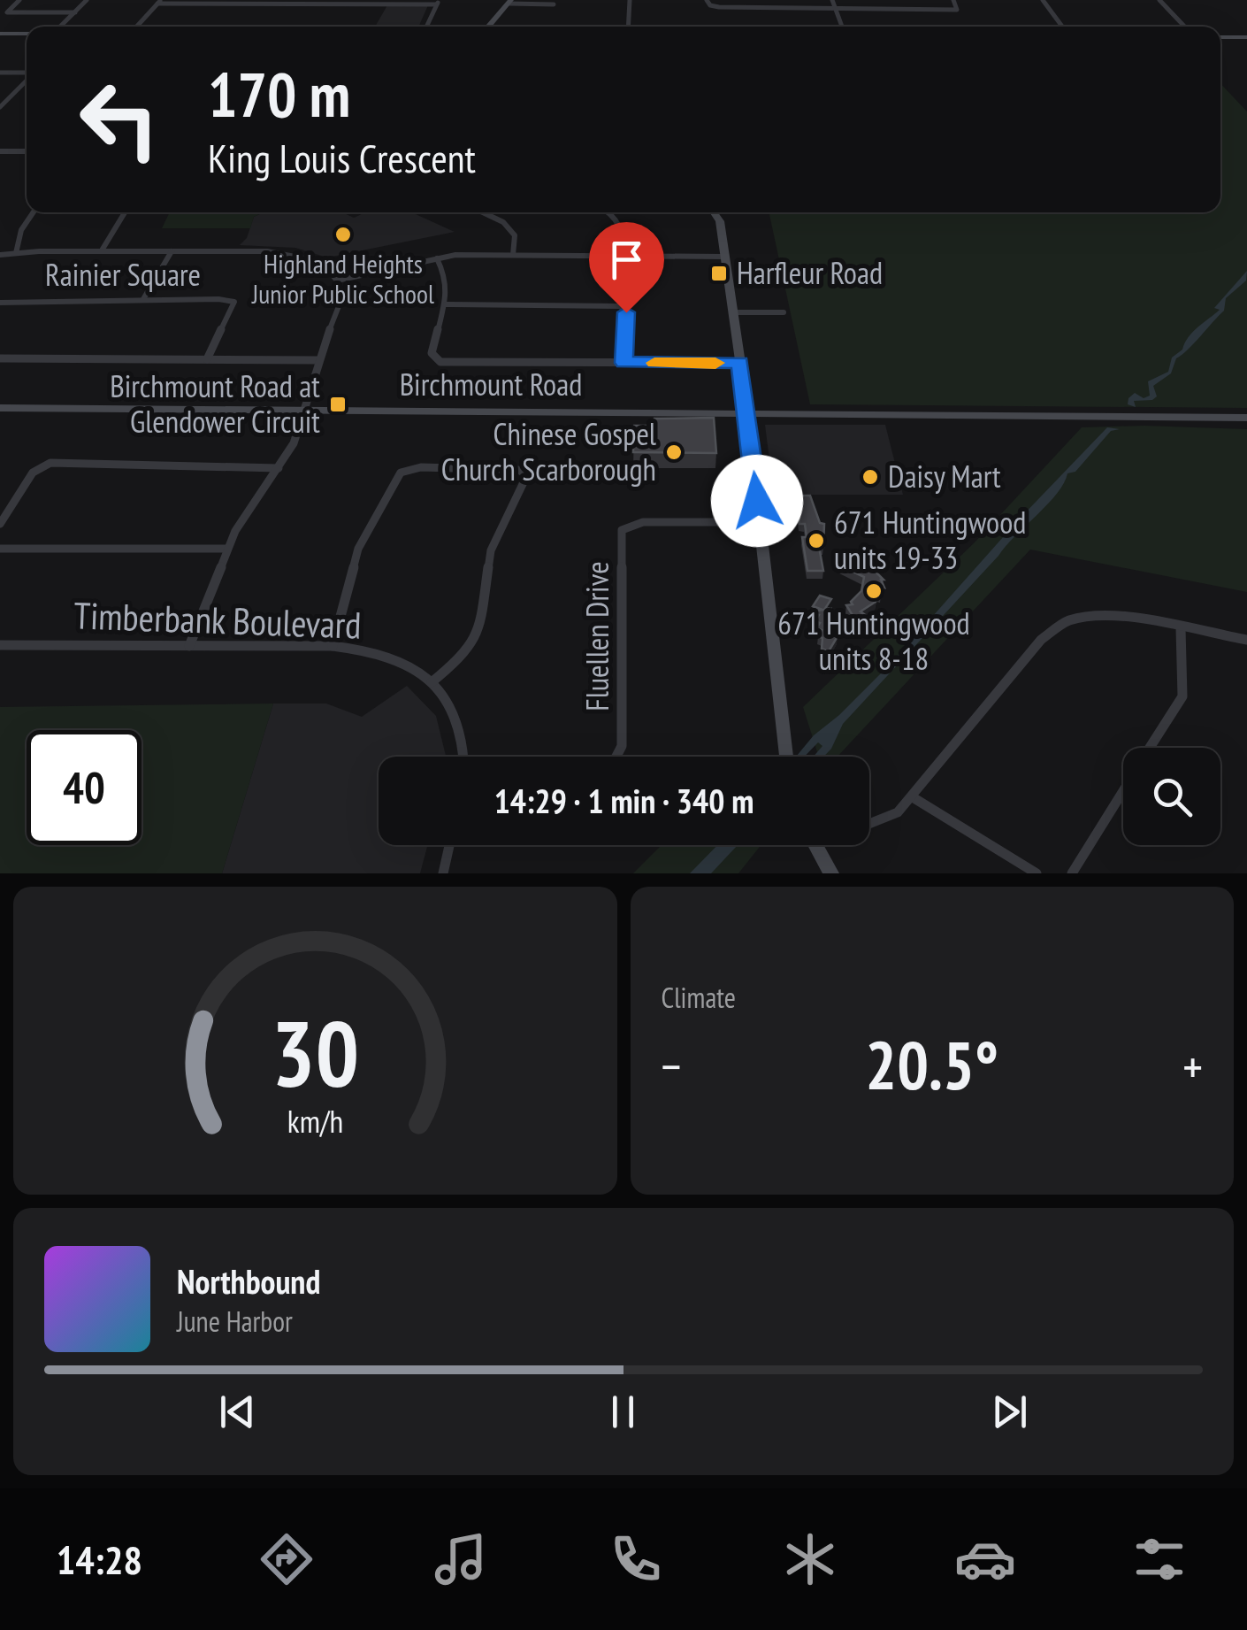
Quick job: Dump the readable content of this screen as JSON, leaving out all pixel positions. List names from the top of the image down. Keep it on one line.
{"streets":{"main road":["Birchmount Road"],"street":["Rainier Square","Timberbank Boulevard","Fluellen Drive"]},"places":{"other":["Highland Heights Junior Public School","Chinese Gospel Church Scarborough","Daisy Mart","671 Huntingwood units 19-33","671 Huntingwood units 8-18"],"transit":["Harfleur Road","Birchmount Road at Glendower Circuit"]},"page":{"turn":["170 m","King Louis Crescent"],"limit":"40","trip":"14:29 · 1 min · 340 m","tile":"Climate","heat":["−","20.5°","+"],"song":["Northbound","June Harbor"],"tabs":"14:28","gauge":["30","km/h"]}}
